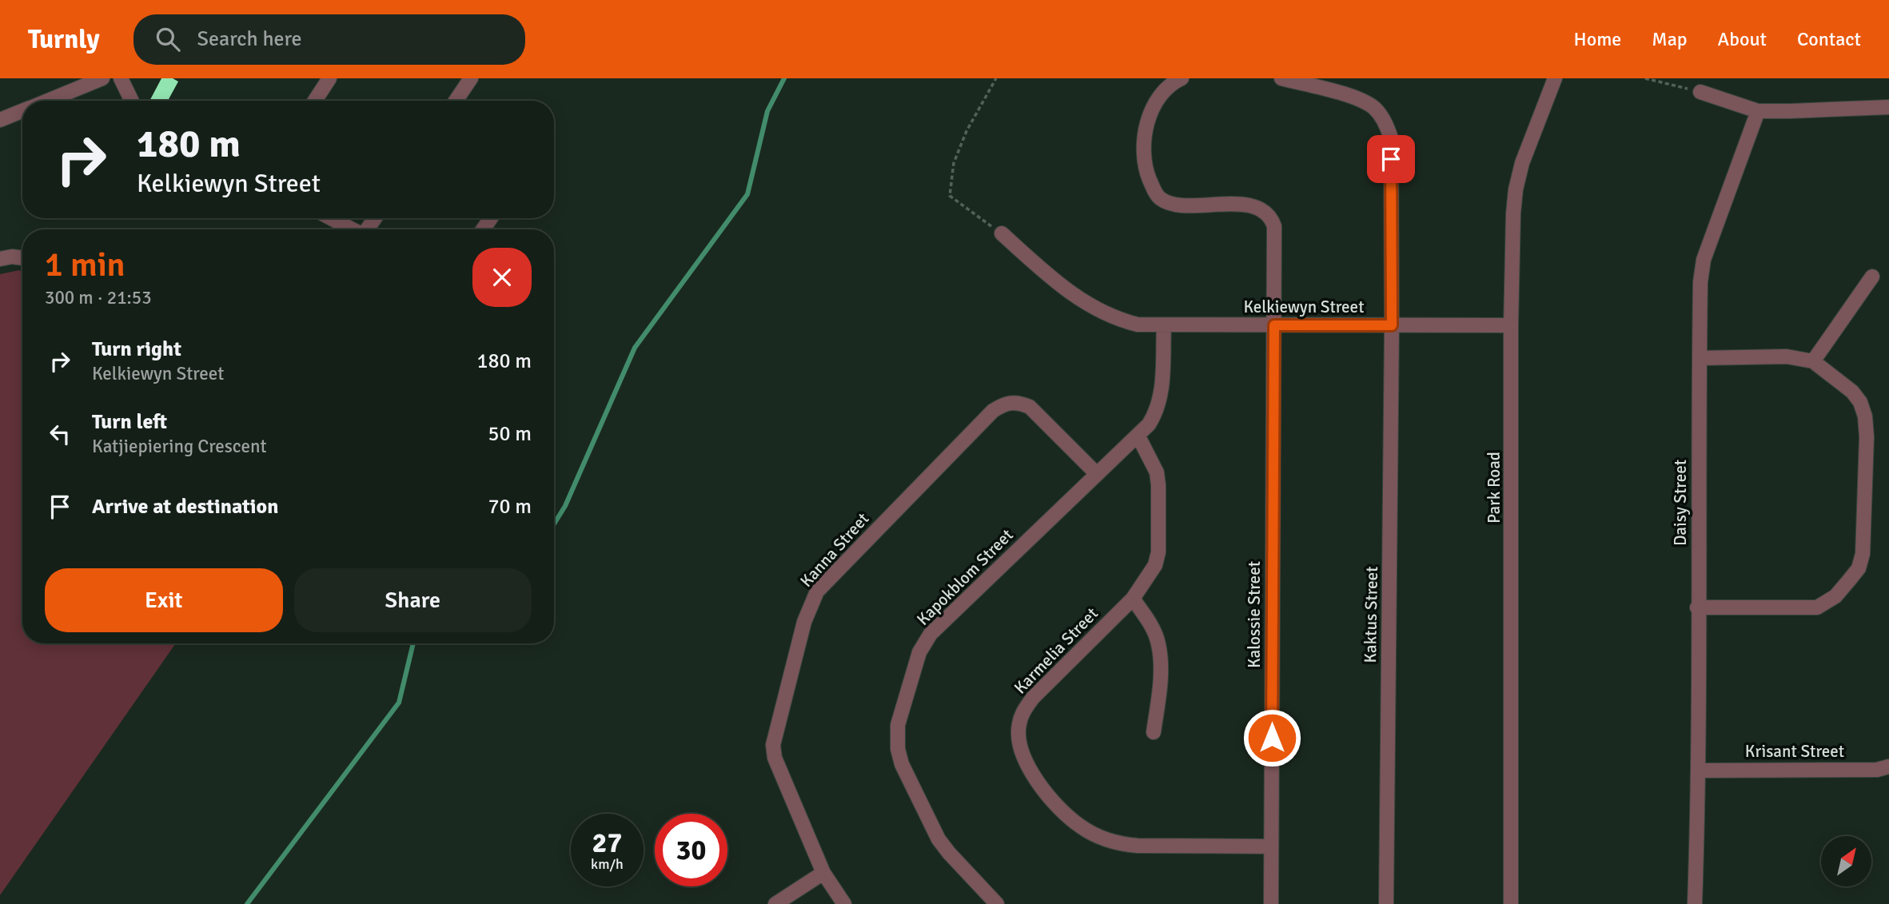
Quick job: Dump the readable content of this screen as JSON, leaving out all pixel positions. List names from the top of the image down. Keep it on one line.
{"streets":{"street":["Kelkiewyn Street","Park Road","Daisy Street","Kanna Street","Kapokblom Street","Kalossie Street","Kaktus Street","Karmelia Street","Krisant Street"]},"crossings":[["Kelkiewyn Street","Park Road"],["Kelkiewyn Street","Kapokblom Street"],["Kelkiewyn Street","Kalossie Street"],["Kelkiewyn Street","Kaktus Street"],["Daisy Street","Krisant Street"],["Kanna Street","Kapokblom Street"],["Kapokblom Street","Karmelia Street"],["Kalossie Street","Karmelia Street"]],"north":"top right","page":{"header":"Turnly","search":"Search here","nav":["Home","Map","About","Contact"],"turn":["180 m","Kelkiewyn Street"],"heading":["1 min","300 m · 21:53"],"list":[{"name":"Turn right","note":"Kelkiewyn Street","value":"180 m"},{"name":"Turn left","note":"Katjiepiering Crescent","value":"50 m"},{"name":"Arrive at destination","value":"70 m"}],"buttons":["Exit","Share"],"speed":"27 km/h","limit":"30"}}
